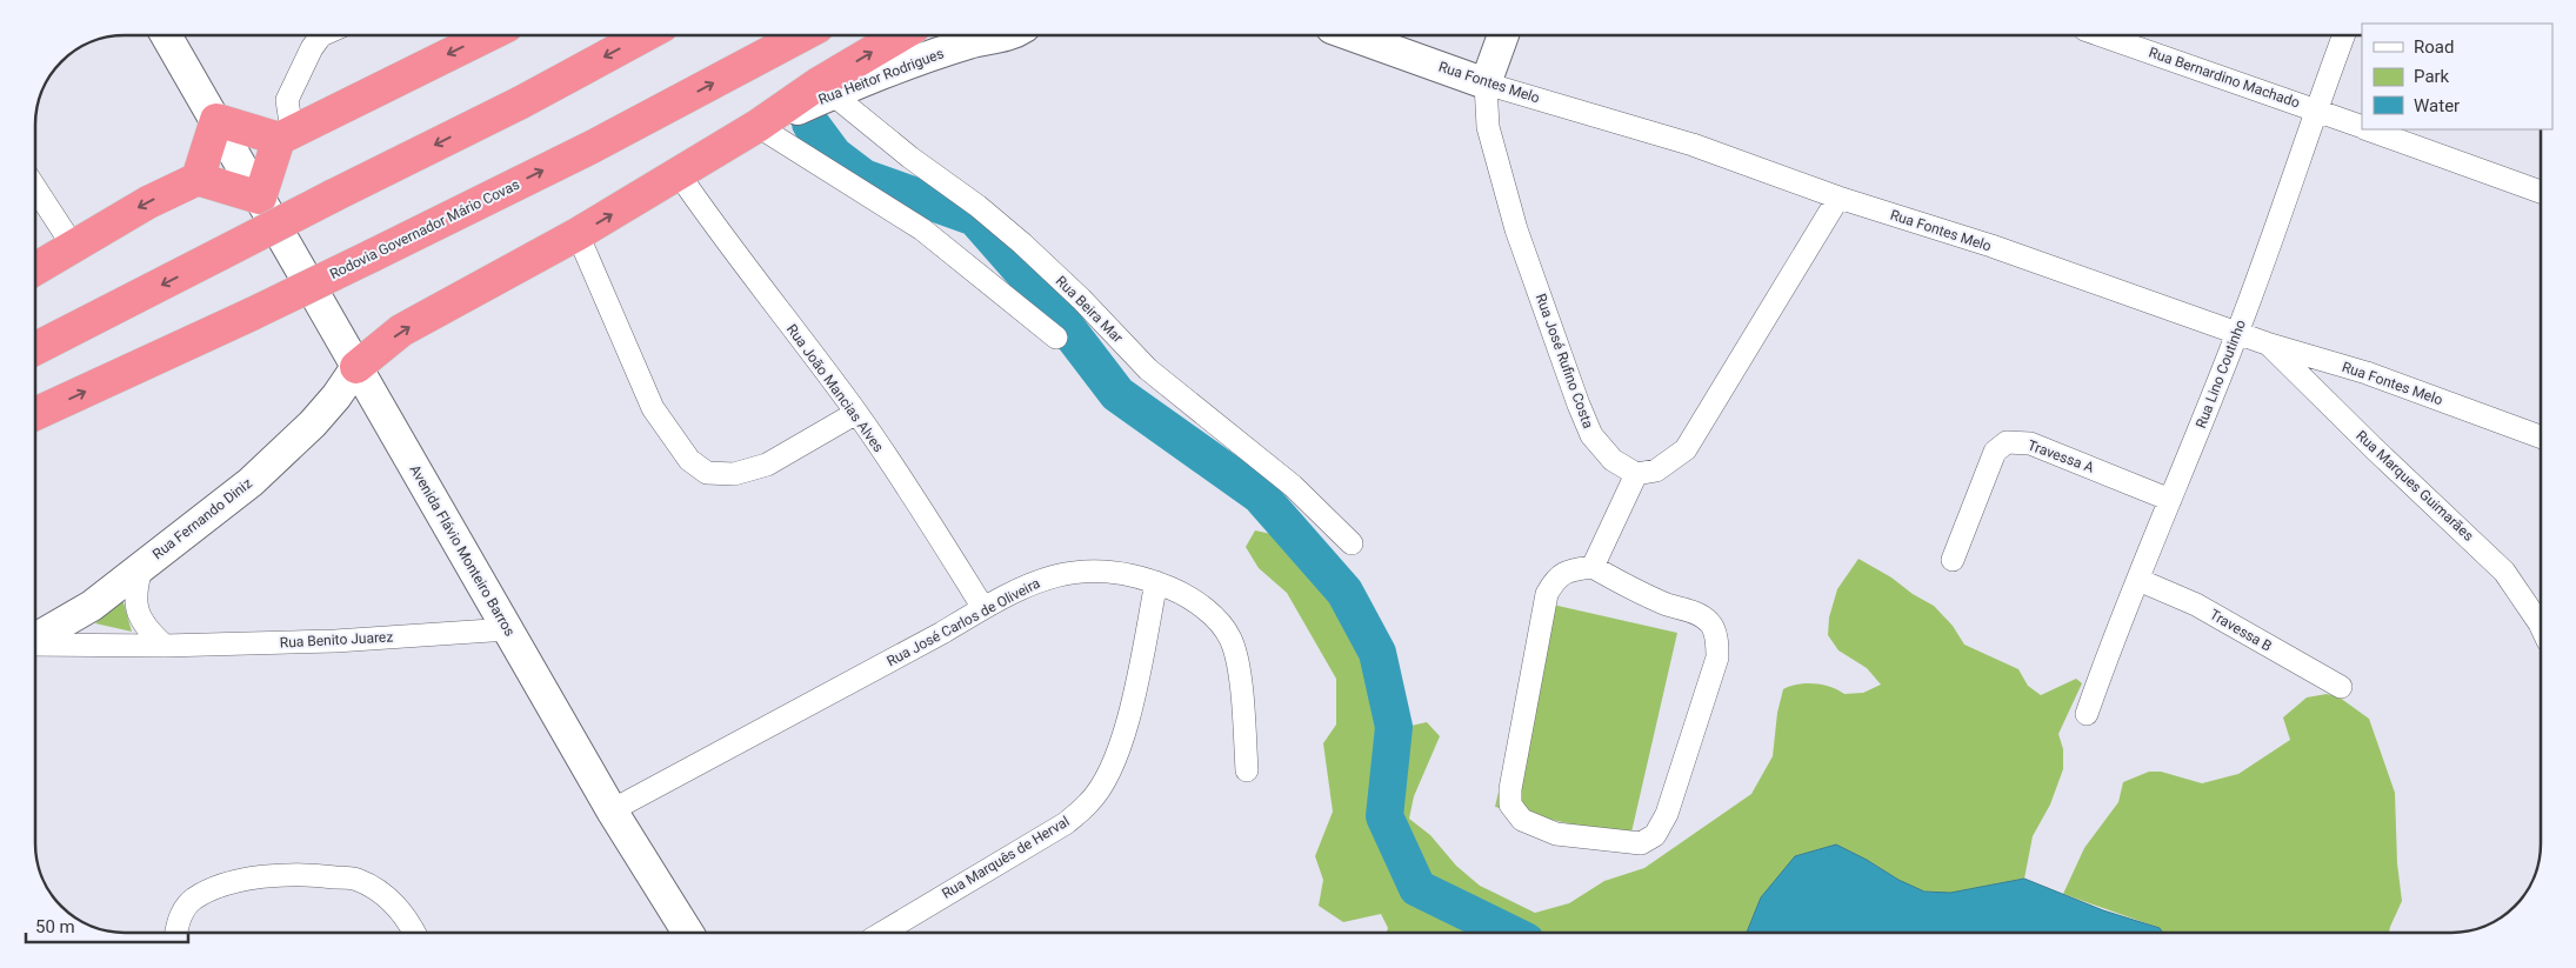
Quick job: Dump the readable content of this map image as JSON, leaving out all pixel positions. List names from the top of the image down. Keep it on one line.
{"streets":{"highway":["Rodovia Governador Mário Covas"],"street":["Rua Heitor Rodrigues","Rua Bernardino Machado","Rua Fontes Melo","Rua Beira Mar","Rua José Rufino Costa","Rua Lino Coutinho","Rua João Mancias Alves","Travessa A","Rua Marques Guimarães","Rua Fernando Diniz","Avenida Flávio Monteiro Barros","Rua José Carlos de Oliveira","Travessa B","Rua Benito Juarez","Rua Marquês de Herval"]},"crossings":[["Rua Heitor Rodrigues","Rua Beira Mar"],["Rua Bernardino Machado","Rua Lino Coutinho"],["Rua Fontes Melo","Rua José Rufino Costa"],["Rua Fontes Melo","Rua Lino Coutinho"],["Rua Fontes Melo","Rua Marques Guimarães"],["Rua Lino Coutinho","Travessa A"],["Rua Lino Coutinho","Travessa B"],["Rua João Mancias Alves","Rua José Carlos de Oliveira"],["Rua Fernando Diniz","Avenida Flávio Monteiro Barros"],["Avenida Flávio Monteiro Barros","Rua José Carlos de Oliveira"],["Avenida Flávio Monteiro Barros","Rua Benito Juarez"],["Rua José Carlos de Oliveira","Rua Marquês de Herval"]],"legend":["Road","Park","Water"],"scale_bar":"50 m"}
